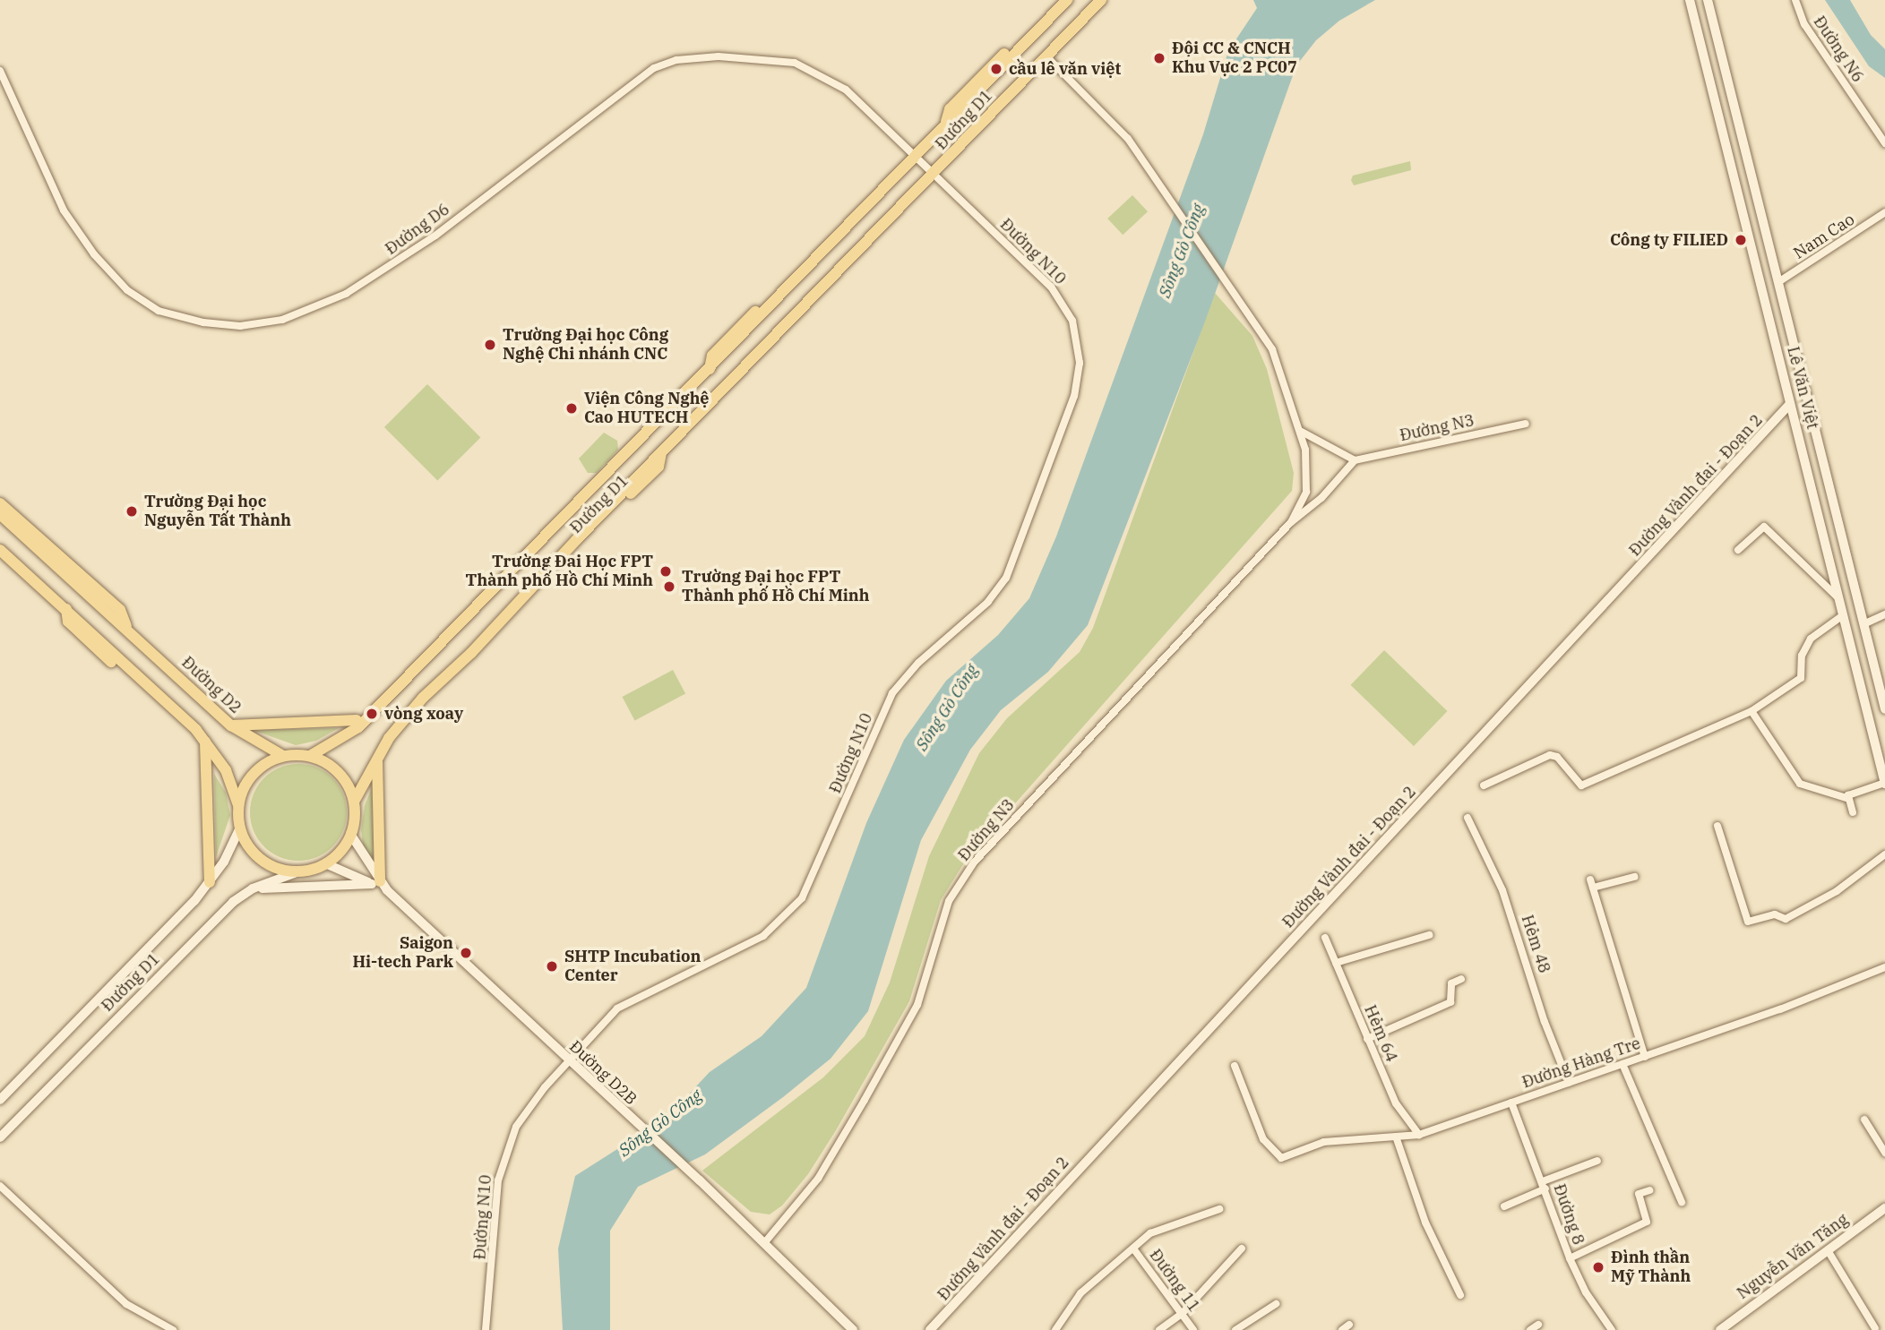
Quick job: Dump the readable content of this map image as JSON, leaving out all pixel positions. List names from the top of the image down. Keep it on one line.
{"streets":{"main road":["Đường D1","Lê Văn Việt","Đường D2","Nguyễn Văn Tăng"],"street":["Đường N6","Đường D6","Nam Cao","Đường N10","Đường N3","Đường Vành đai - Đoạn 2","Hẻm 48","Hẻm 64","Đường Hàng Tre","Đường D2B","Đường 8","Đường 11"]},"crossings":[["Đường D1","Đường D6"],["Đường D1","Đường N10"],["Đường D1","Đường N3"],["Đường D1","Đường D2"],["Đường D1","Đường D2B"],["Đường D6","Đường N10"],["Nam Cao","Lê Văn Việt"],["Đường N10","Đường D2B"],["Lê Văn Việt","Đường Vành đai - Đoạn 2"],["Đường N3","Đường D2B"],["Đường D2","Đường D2B"],["Hẻm 48","Đường Hàng Tre"],["Hẻm 64","Đường Hàng Tre"],["Đường Hàng Tre","Đường 8"]],"water":["Sông Gò Công"],"places":["Đội CC & CNCH Khu Vực 2 PC07","cầu lê văn việt","Công ty FILIED","Trường Đại học Công Nghệ Chi nhánh CNC","Viện Công Nghệ Cao HUTECH","Trường Đại học Nguyễn Tất Thành","Trường Đại Học FPT Thành phố Hồ Chí Minh","Trường Đại học FPT Thành phố Hồ Chí Minh","vòng xoay","Saigon Hi-tech Park","SHTP Incubation Center","Đình thần Mỹ Thành"]}
